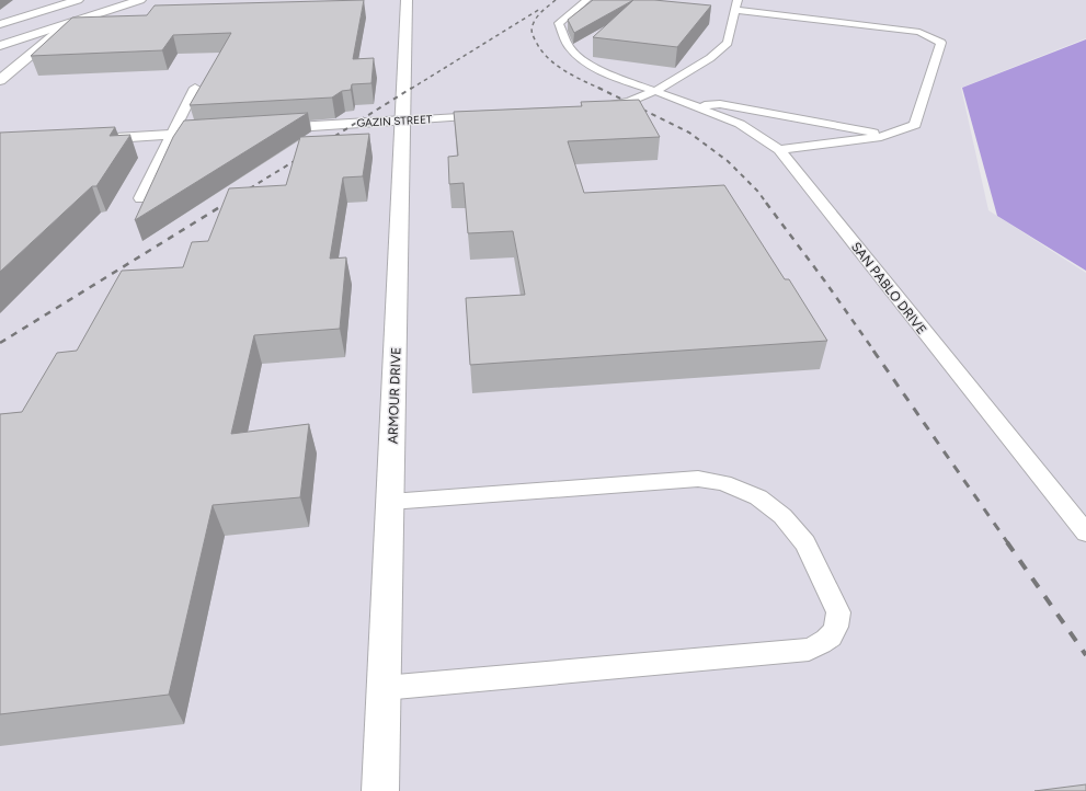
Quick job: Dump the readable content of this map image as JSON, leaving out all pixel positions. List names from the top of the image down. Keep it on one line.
{"streets":{"street":["GAZIN STREET","ARMOUR DRIVE"],"lane":["SAN PABLO DRIVE"]},"crossings":[["GAZIN STREET","ARMOUR DRIVE"]]}
